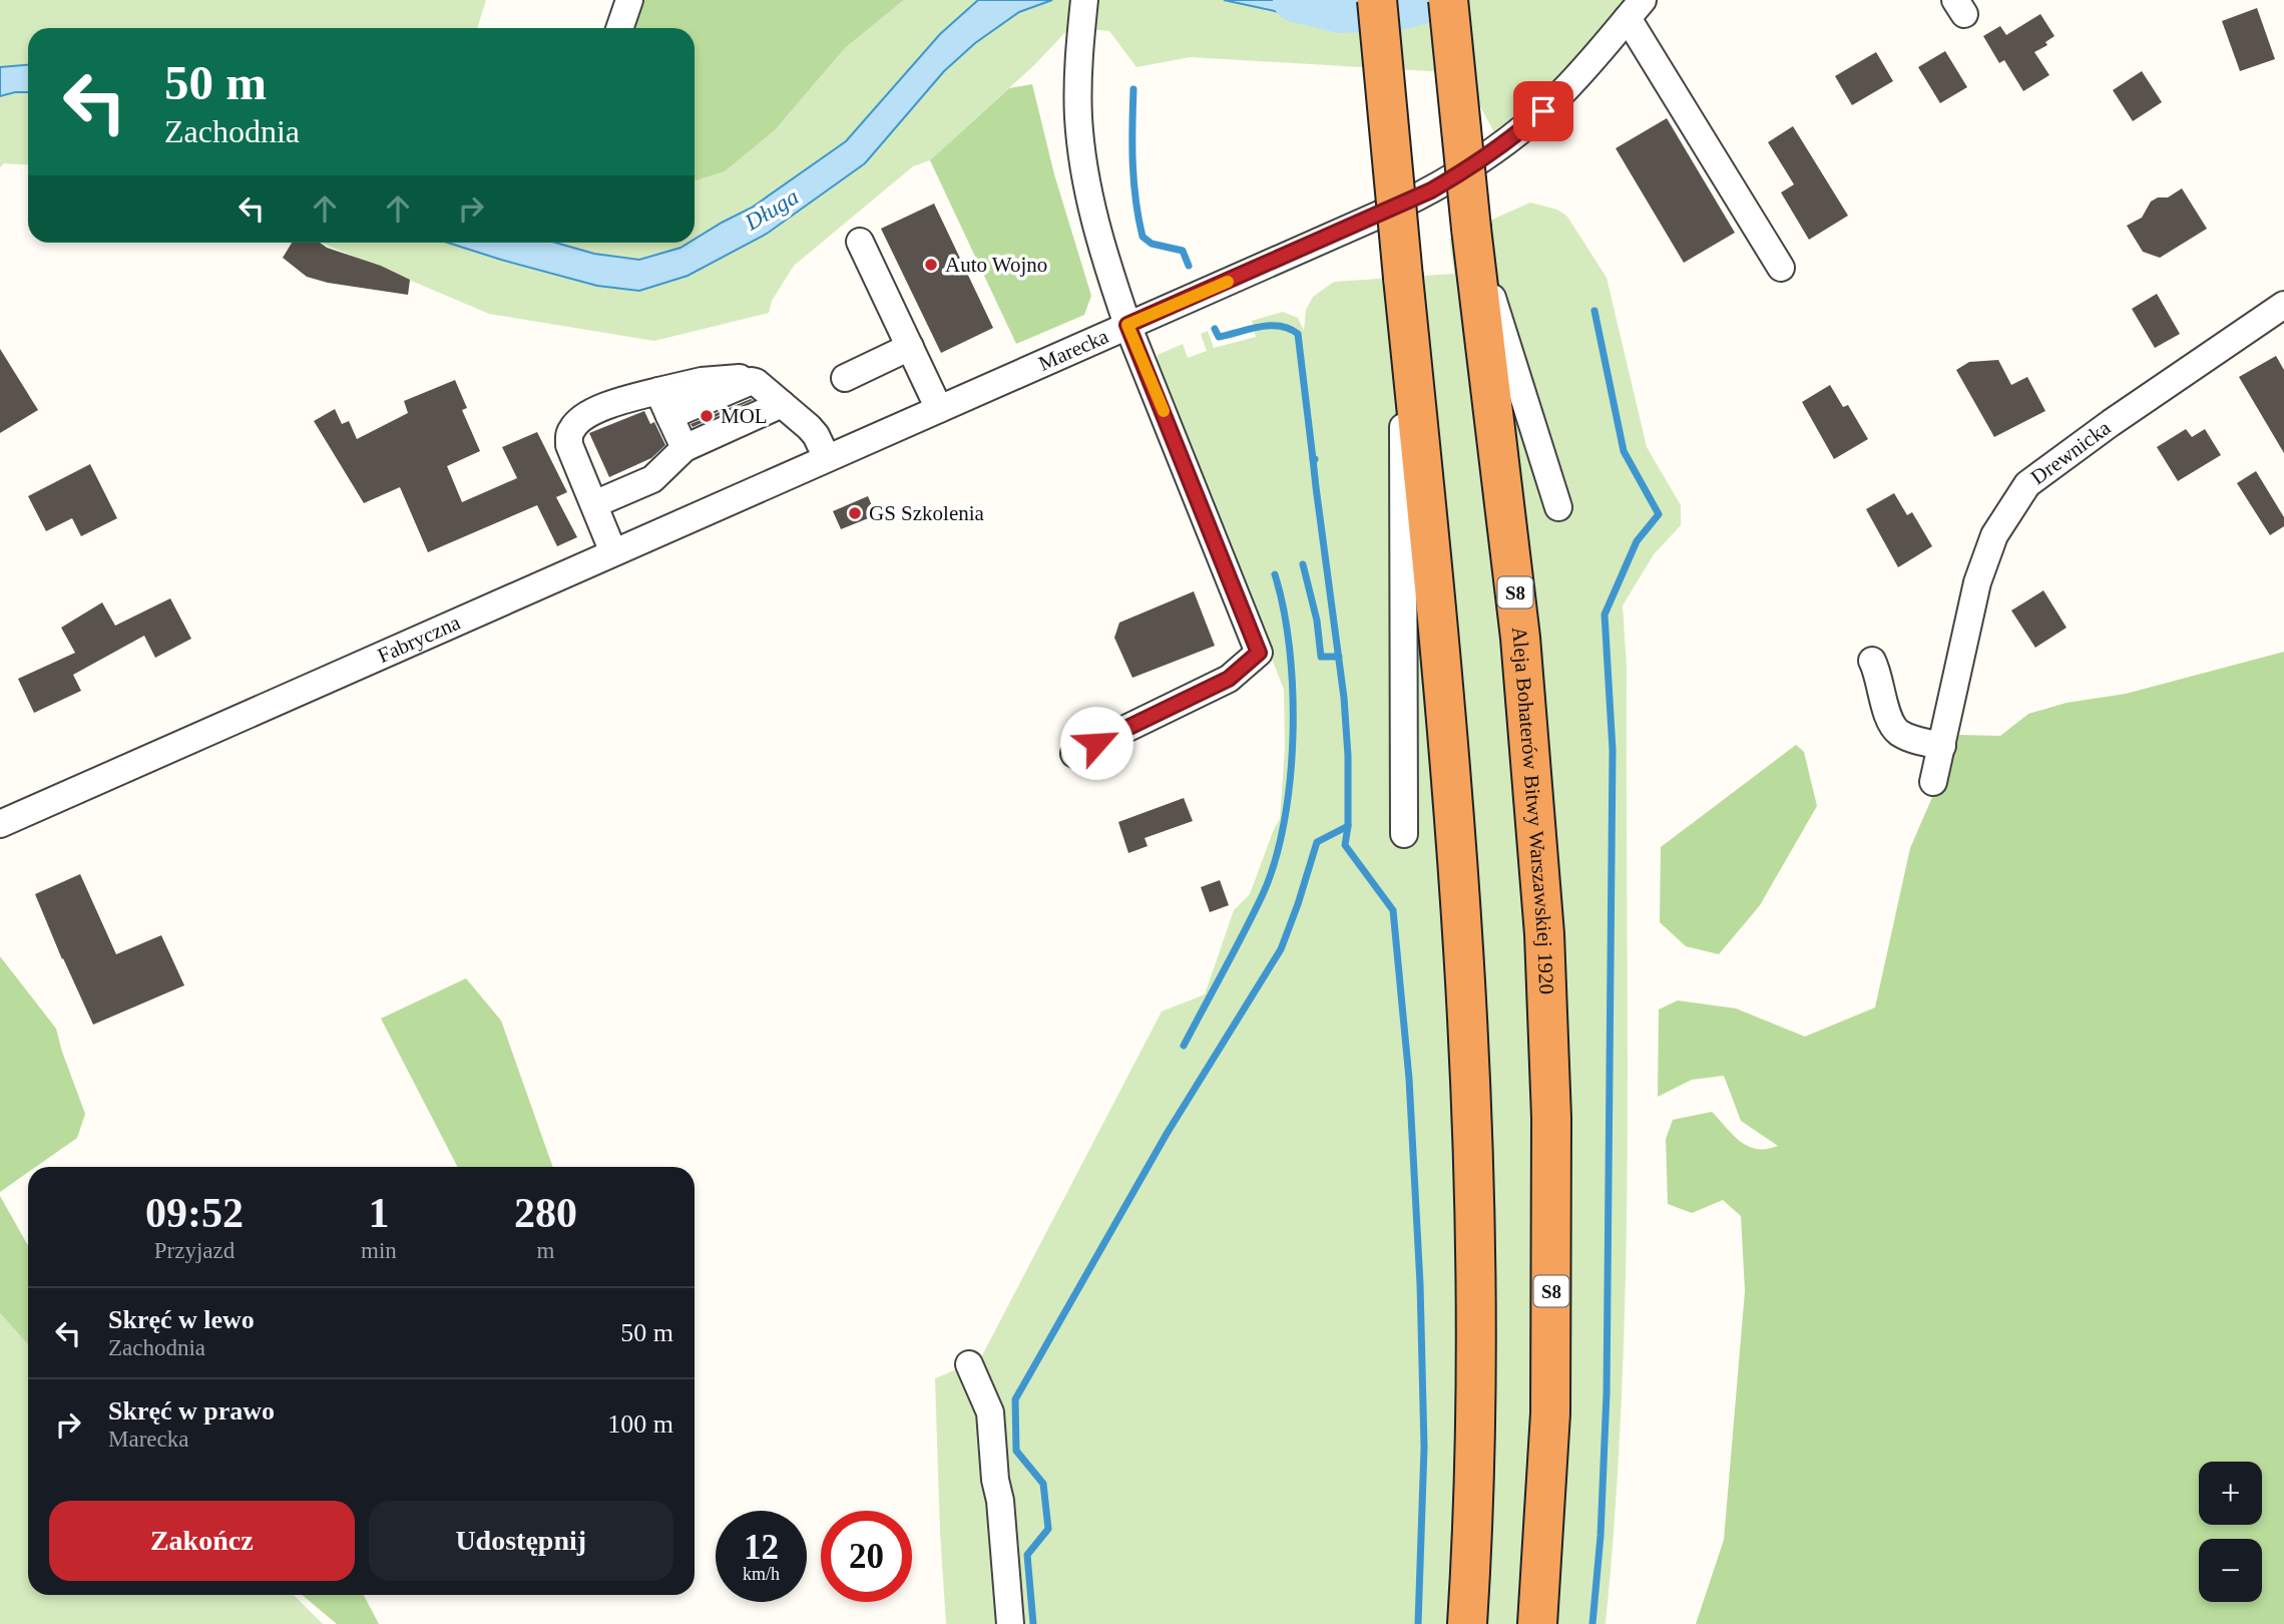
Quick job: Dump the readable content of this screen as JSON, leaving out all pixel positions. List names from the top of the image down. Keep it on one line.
{"streets":{"highway":["S8","Aleja Bohaterów Bitwy Warszawskiej 1920"],"street":["Marecka","Drewnicka","Fabryczna"]},"crossings":[["Marecka","Fabryczna"]],"water":["Długa"],"places":["Auto Wojno","MOL","GS Szkolenia"],"page":{"turn":["50 m","Zachodnia"],"eta":["09:52","Przyjazd","1","min","280","m"],"list":[{"name":"Skręć w lewo","note":"Zachodnia","value":"50 m"},{"name":"Skręć w prawo","note":"Marecka","value":"100 m"}],"map_buttons":["+","−"],"buttons":["Zakończ","Udostępnij"],"speed":"12 km/h","limit":"20"}}
